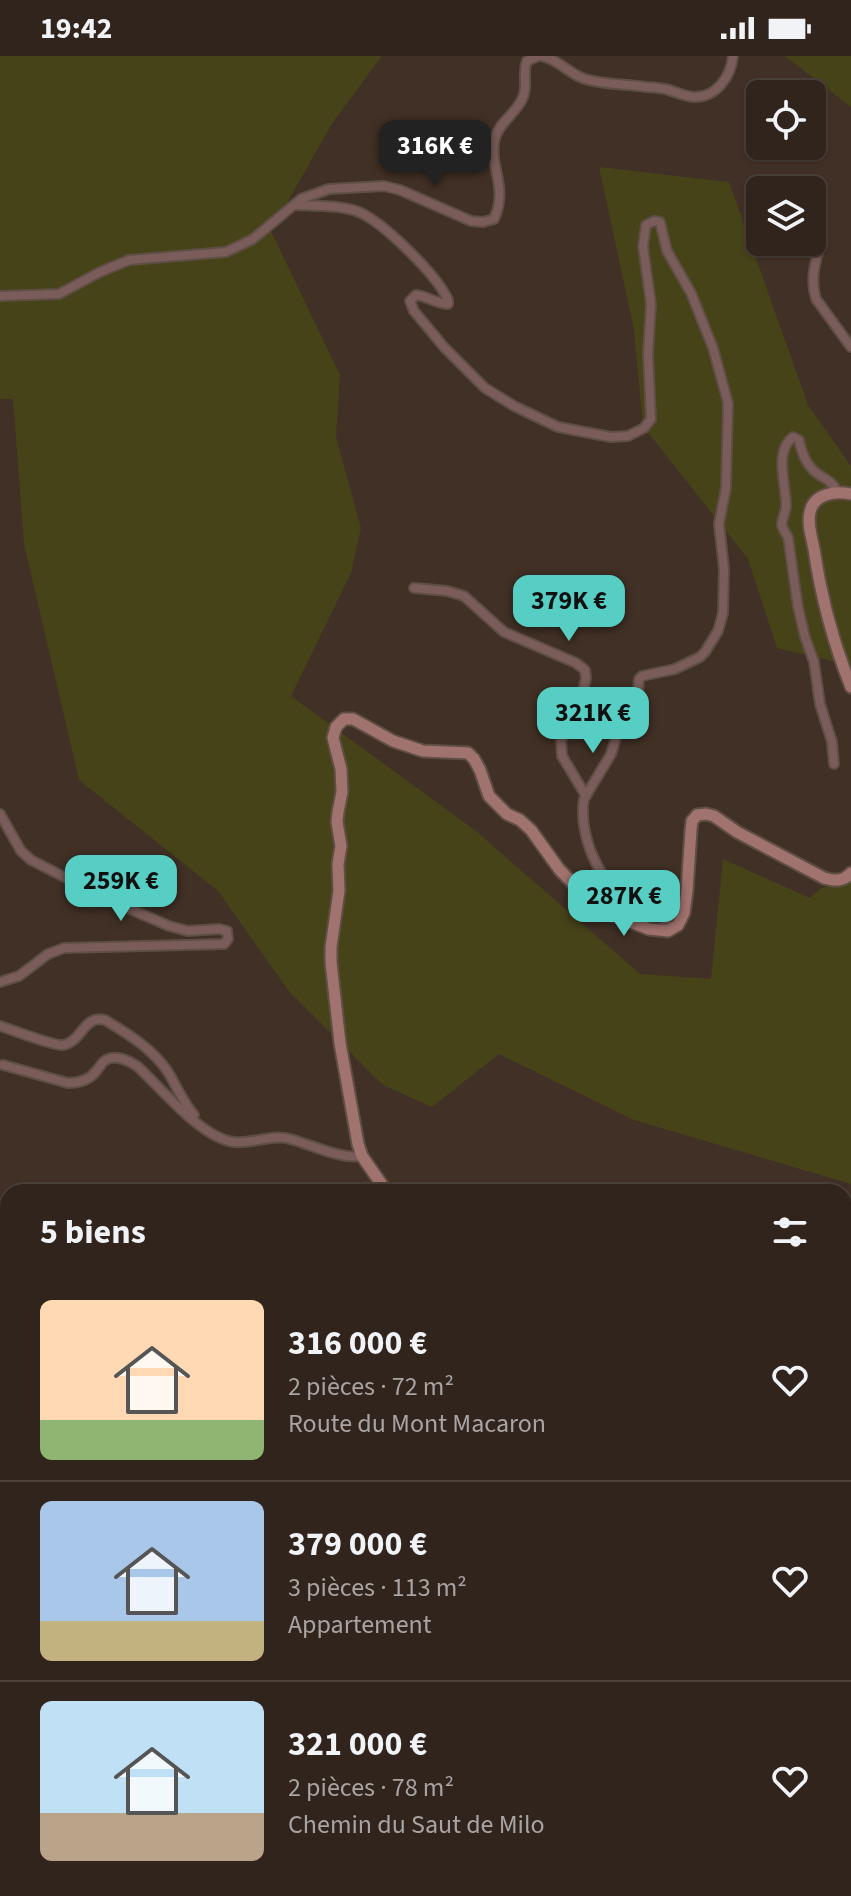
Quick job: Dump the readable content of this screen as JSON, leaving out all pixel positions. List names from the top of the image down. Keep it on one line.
{"page":{"status":"19:42","price":["316K €","379K €","321K €","259K €","287K €"],"heading":"5 biens","list":[{"name":"316 000 €","note":"2 pièces · 72 m² · Route du Mont Macaron"},{"name":"379 000 €","note":"3 pièces · 113 m² · Appartement"},{"name":"321 000 €","note":"2 pièces · 78 m² · Chemin du Saut de Milo"}]}}
